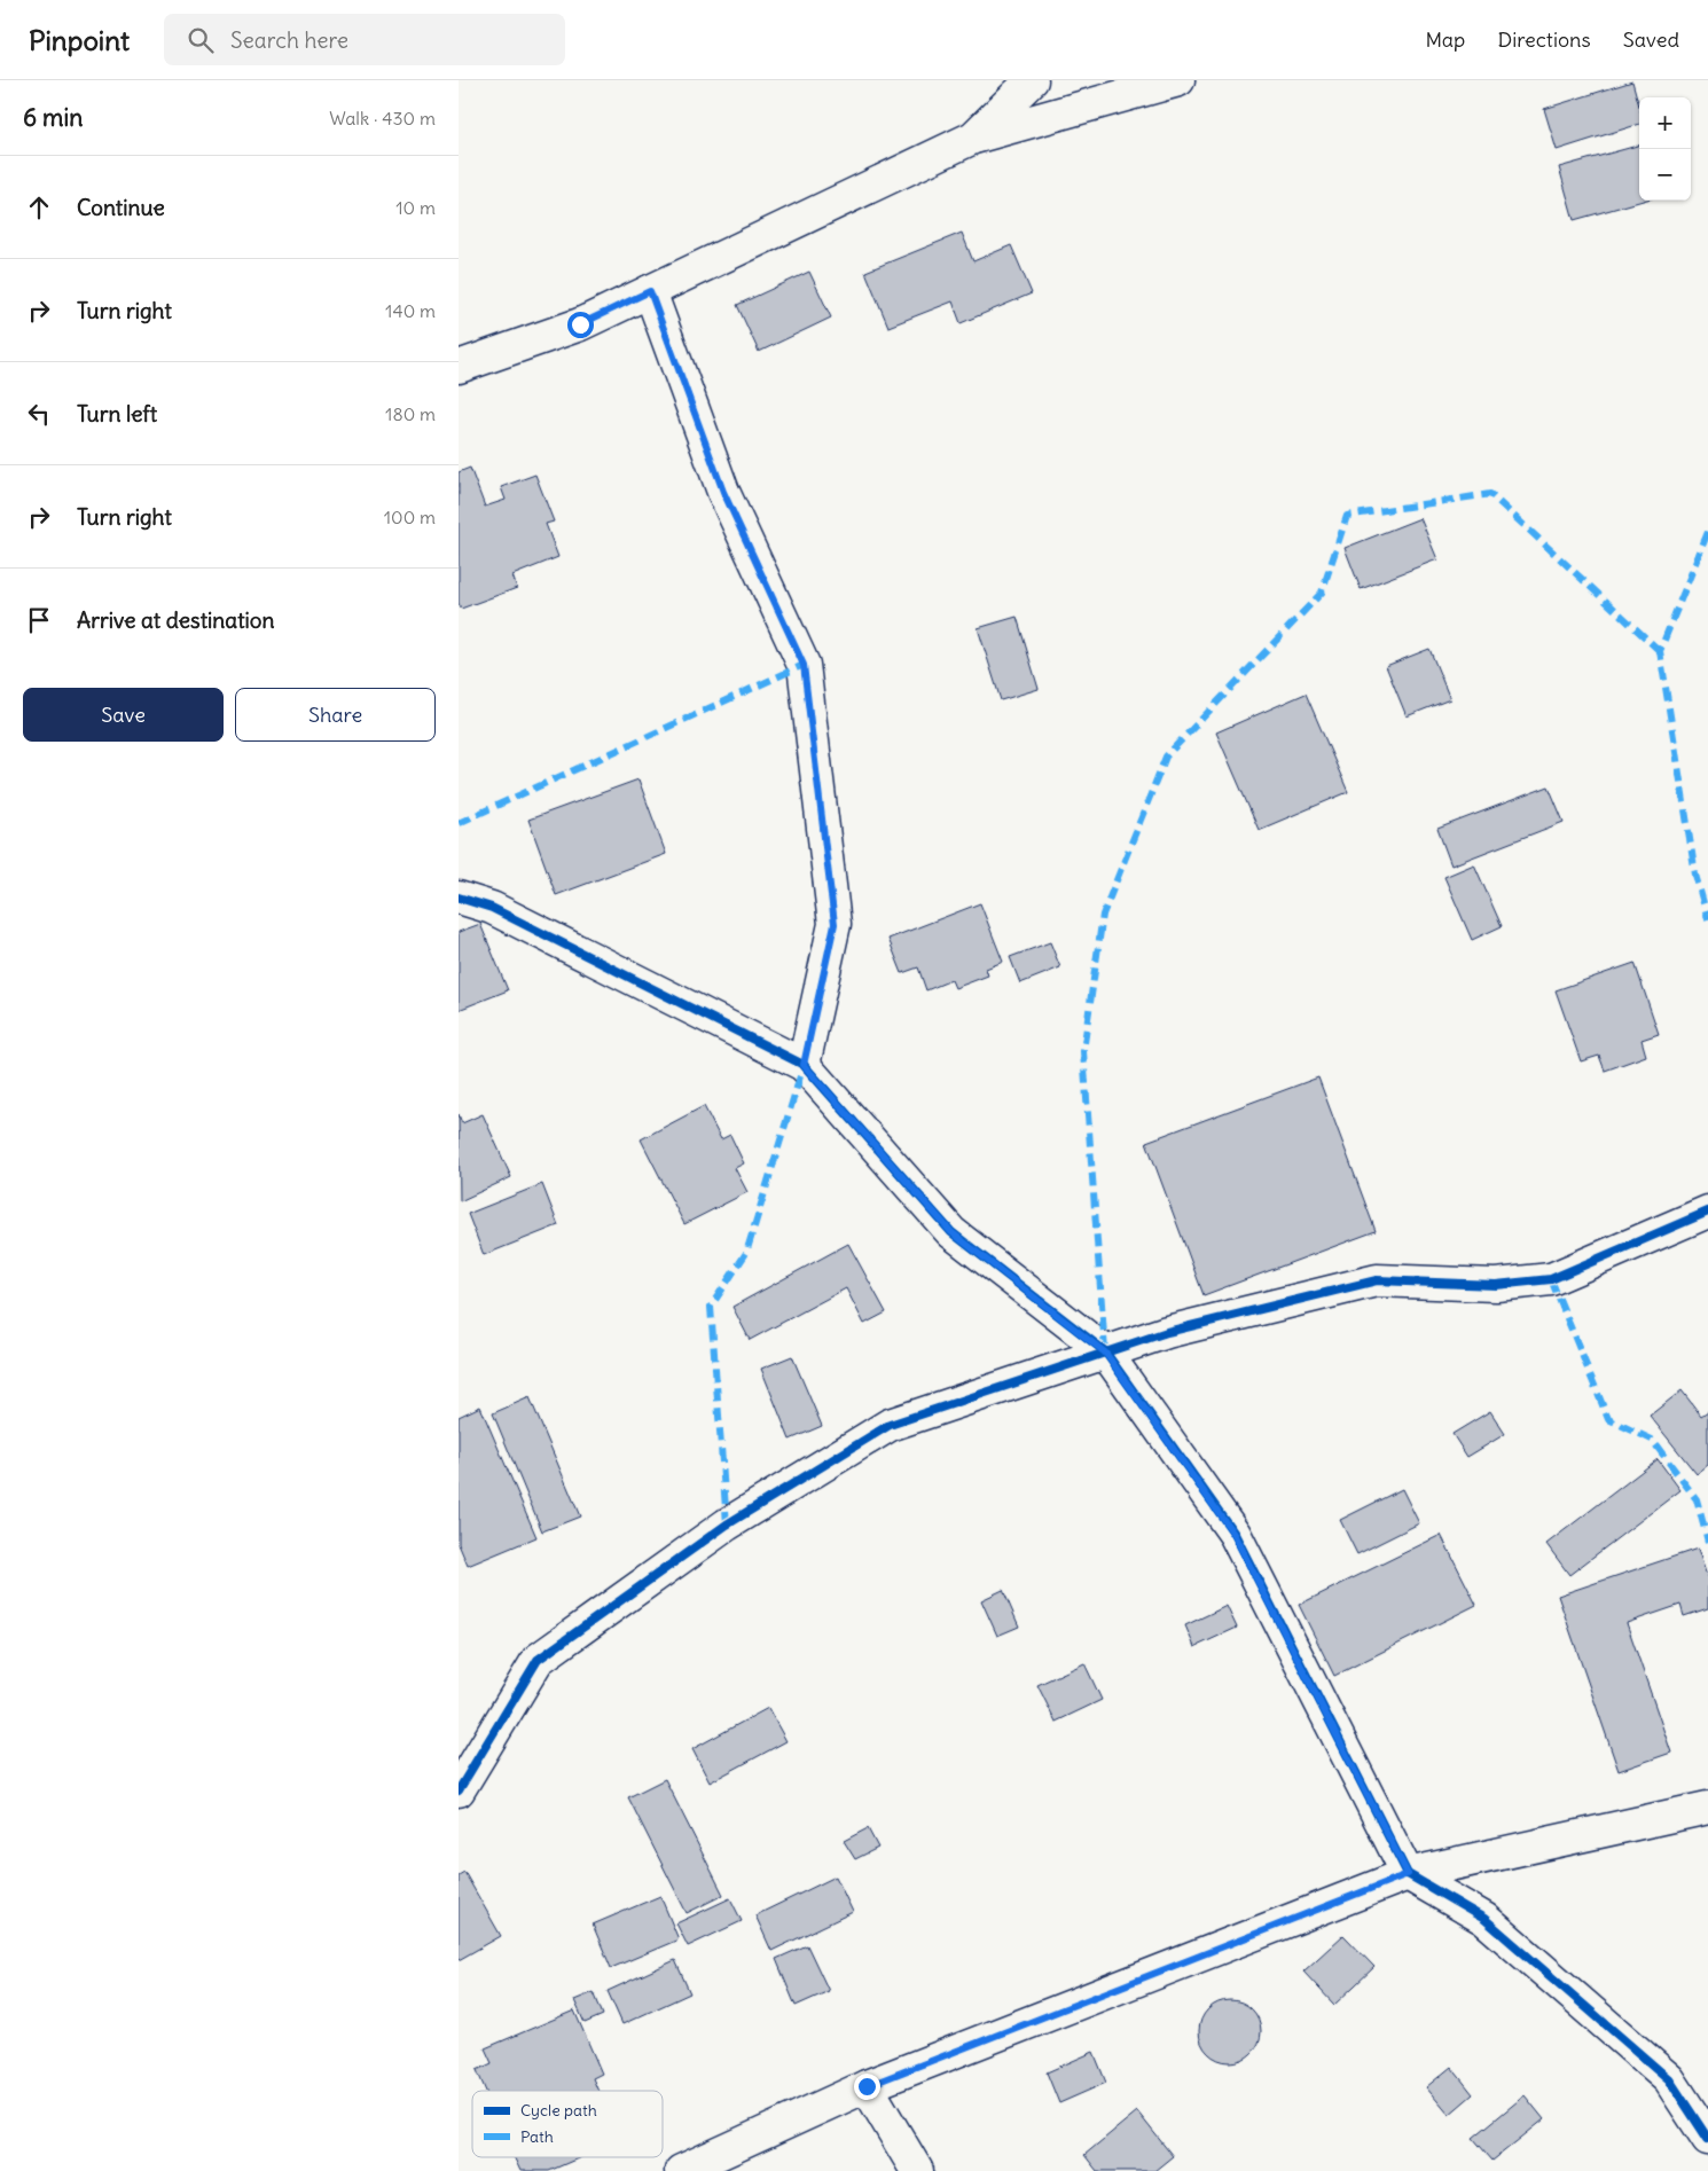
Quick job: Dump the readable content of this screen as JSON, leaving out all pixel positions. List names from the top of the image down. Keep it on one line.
{"legend":["Cycle path","Path"],"page":{"header":"Pinpoint","search":"Search here","nav":["Map","Directions","Saved"],"heading":["6 min","Walk · 430 m"],"map_buttons":["+","−"],"list":[["Continue","10 m"],["Turn right","140 m"],["Turn left","180 m"],["Turn right","100 m"],"Arrive at destination"],"buttons":["Save","Share"]}}
